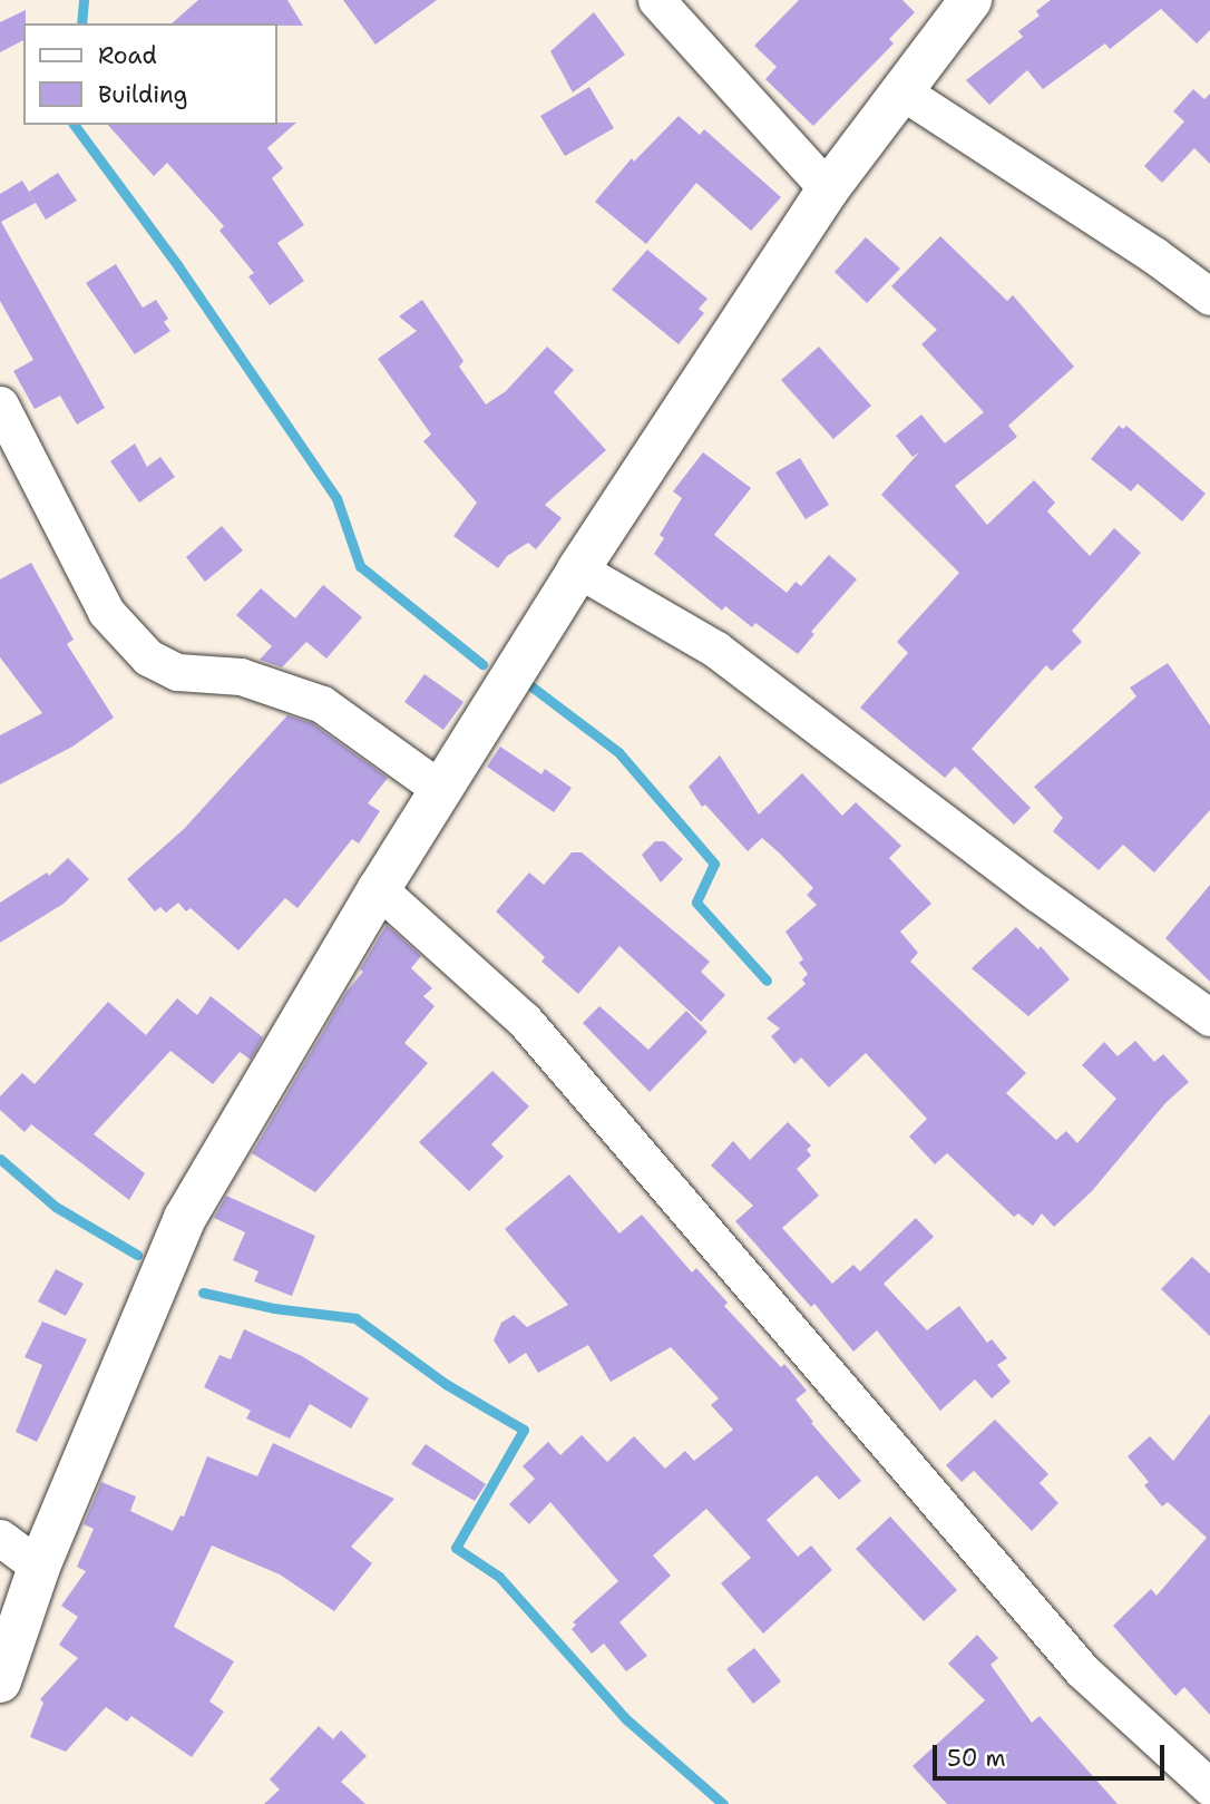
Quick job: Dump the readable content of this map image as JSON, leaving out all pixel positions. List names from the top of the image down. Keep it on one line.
{"legend":["Road","Building"],"scale_bar":"50 m"}
